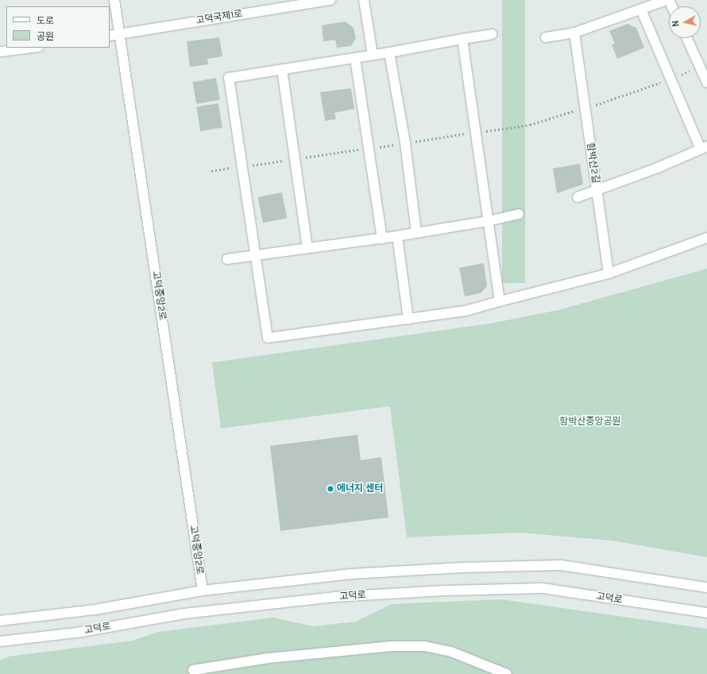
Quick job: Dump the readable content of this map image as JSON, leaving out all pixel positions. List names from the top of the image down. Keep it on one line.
{"streets":{"street":["고덕국제1로","함박산2길","고덕중앙2로","고덕로"]},"crossings":[["고덕국제1로","고덕중앙2로"],["고덕중앙2로","고덕로"]],"parks":["함박산중앙공원"],"places":["에너지 센터"],"legend":["도로","공원"],"north":"left"}
